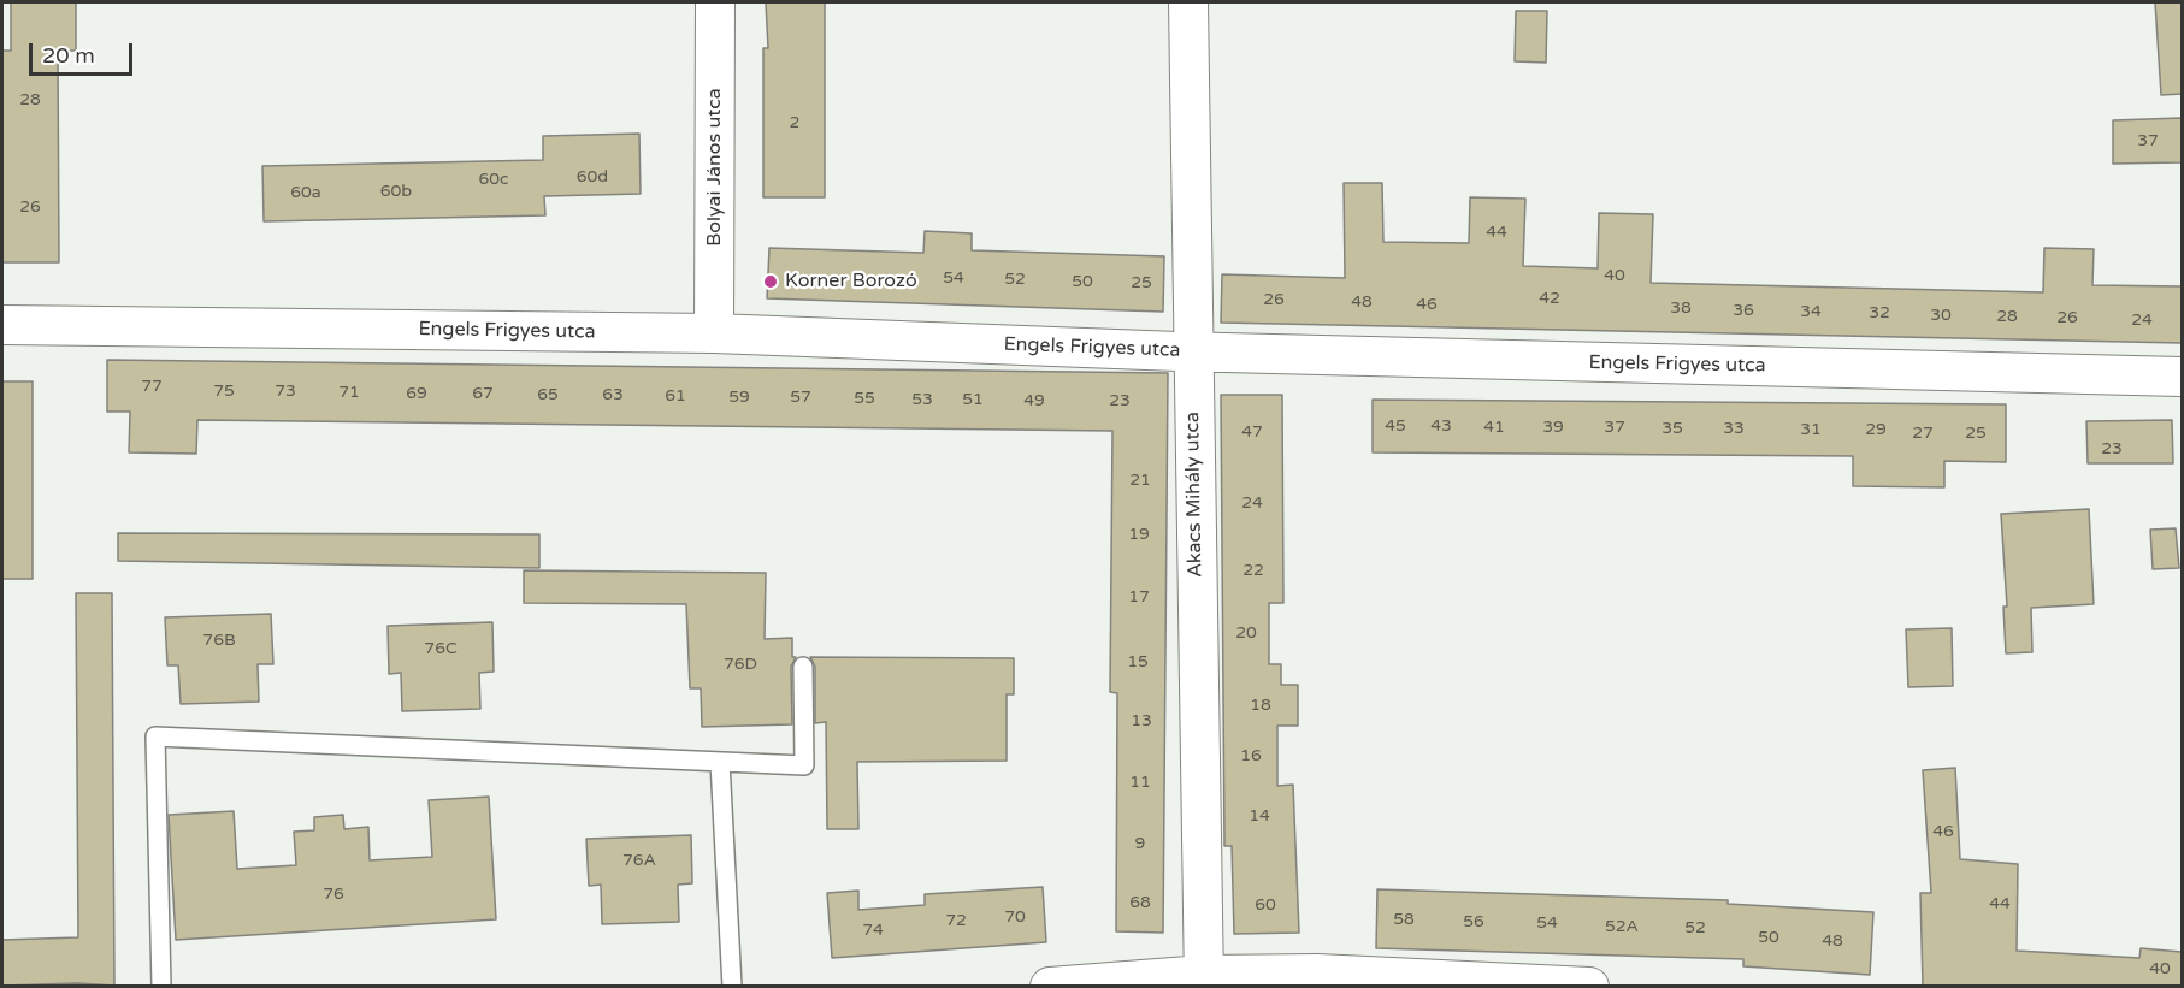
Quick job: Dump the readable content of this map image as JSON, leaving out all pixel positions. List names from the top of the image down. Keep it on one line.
{"streets":{"street":["Bolyai János utca","Engels Frigyes utca","Akacs Mihály utca"]},"crossings":[["Bolyai János utca","Engels Frigyes utca"],["Engels Frigyes utca","Akacs Mihály utca"]],"places":["Korner Borozó"],"house_numbers":["28","2","37","60d","60c","60b","60a","26","44","40","54","52","50","25","42","26","48","46","38","36","34","32","30","28","26","24","77","75","73","71","69","67","65","63","61","59","57","55","53","51","49","23","45","43","41","39","37","35","33","31","29","47","27","25","23","21","24","19","22","17","20","76B","76C","15","76D","18","13","16","11","14","46","9","76A","76","68","44","60","70","58","72","56","54","52A","52","74","50","48","40"],"scale_bar":"20 m"}
